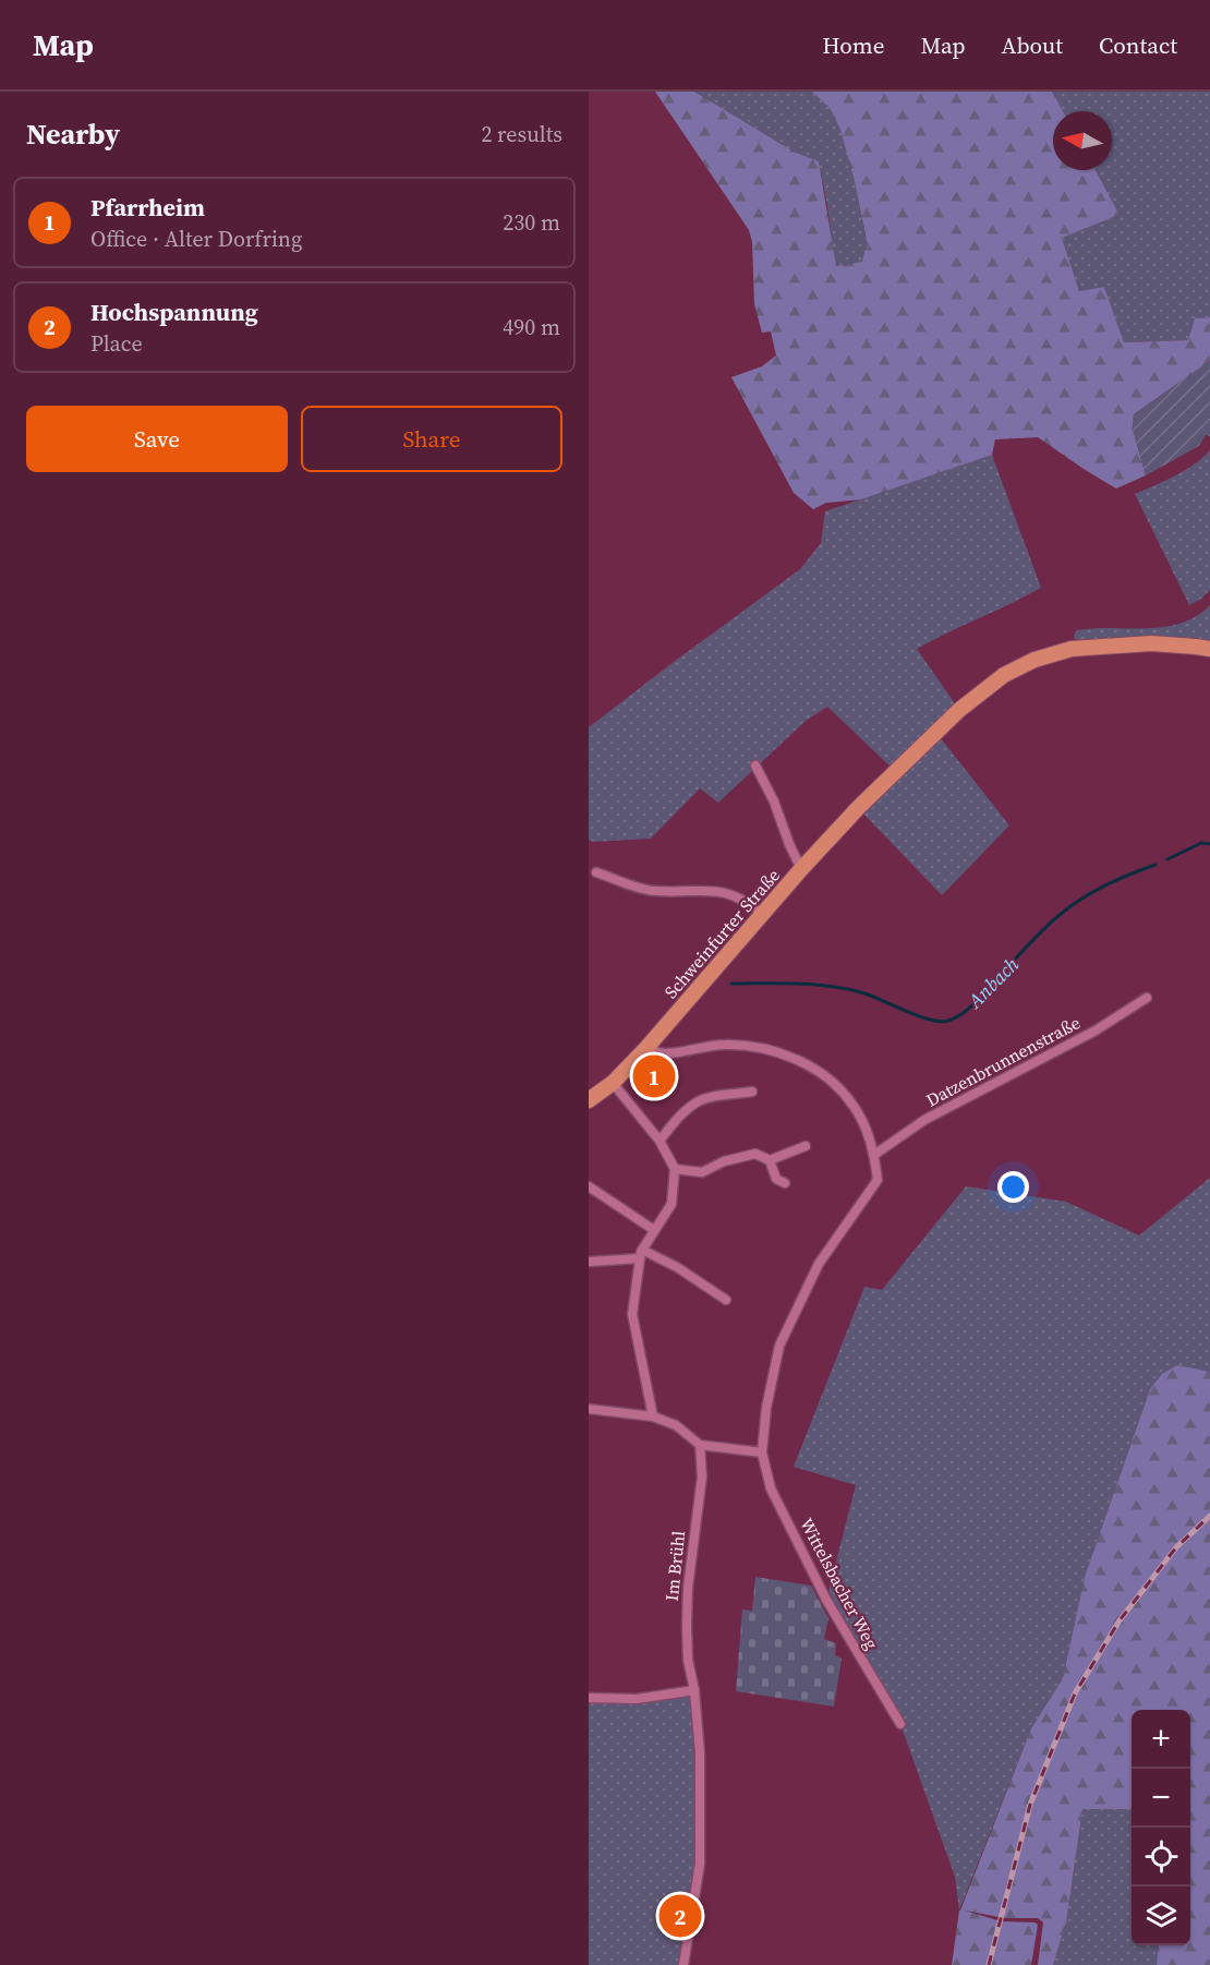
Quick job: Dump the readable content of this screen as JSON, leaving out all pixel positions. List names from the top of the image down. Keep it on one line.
{"streets":{"main road":["Schweinfurter Straße"],"street":["Datzenbrunnenstraße","Im Brühl","Wittelsbacher Weg"]},"crossings":[["Datzenbrunnenstraße","Wittelsbacher Weg"]],"water":["Anbach"],"north":"left","page":{"header":"Map","nav":["Home","Map","About","Contact"],"heading":["Nearby","2 results"],"list":[{"mark":"1","name":"Pfarrheim","note":"Office · Alter Dorfring","value":"230 m"},{"mark":"2","name":"Hochspannung","note":"Place","value":"490 m"}],"buttons":["Save","Share"],"pins":["1","2"],"map_buttons":["+","−"]}}
